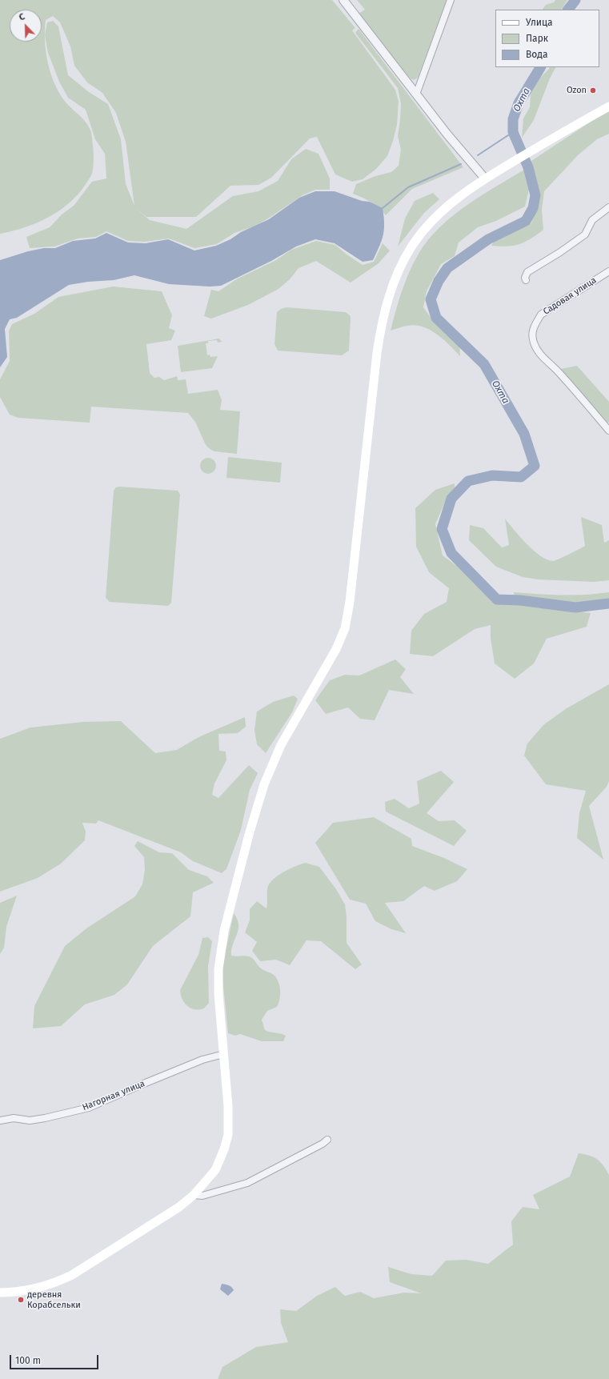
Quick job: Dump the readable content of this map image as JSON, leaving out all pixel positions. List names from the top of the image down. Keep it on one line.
{"streets":{"street":["Садовая улица","Нагорная улица"]},"water":["Охта"],"places":["Ozon","деревня Корабсельки"],"legend":["Улица","Парк","Вода"],"scale_bar":"100 m","north":"top left"}
